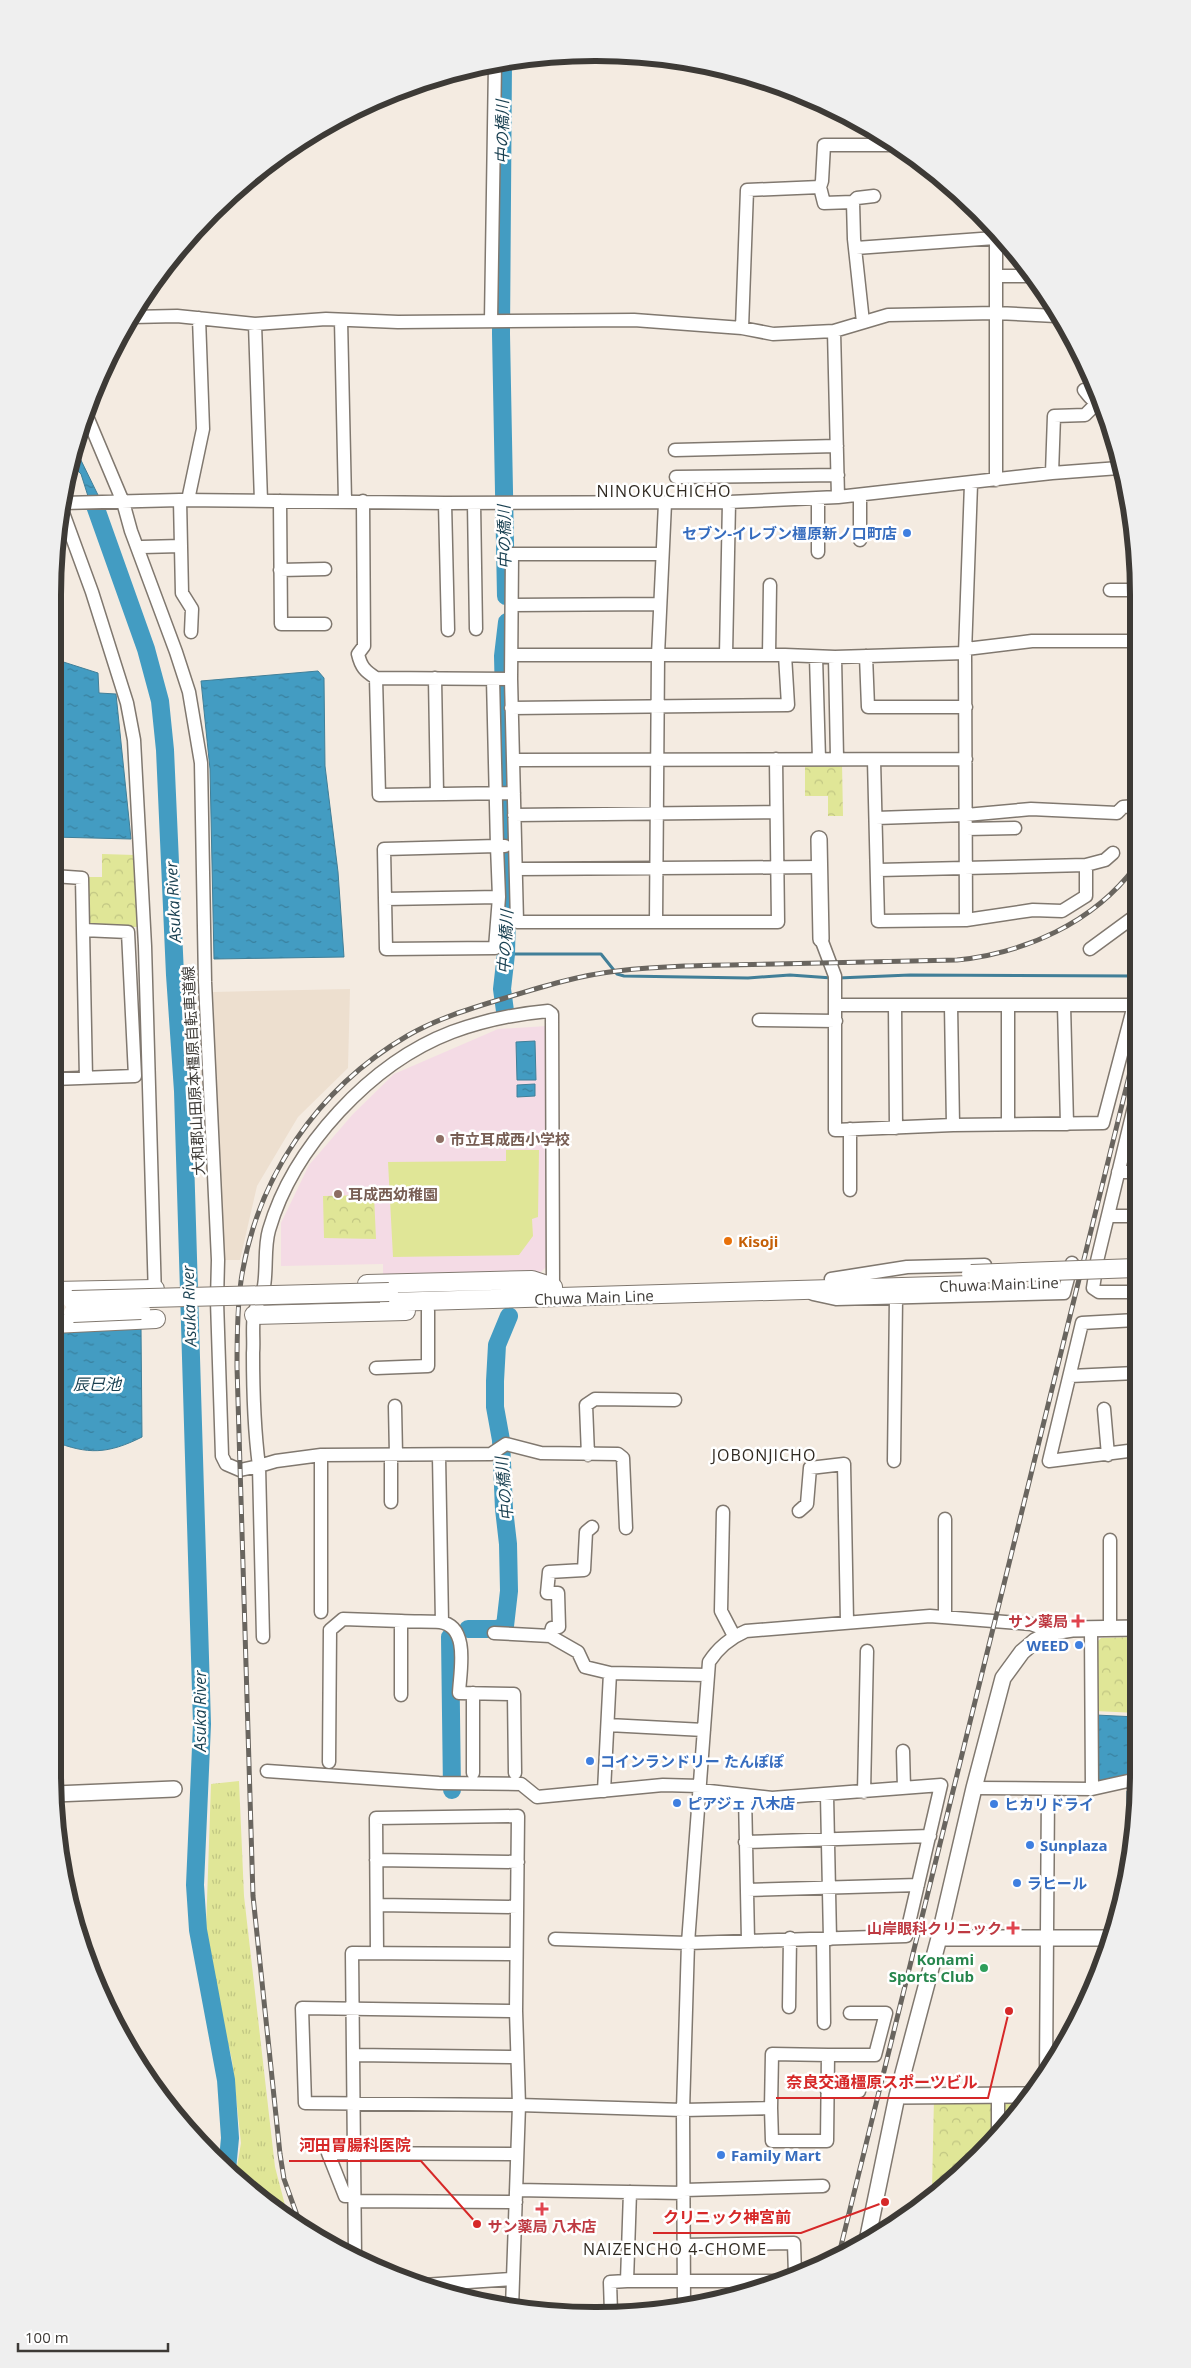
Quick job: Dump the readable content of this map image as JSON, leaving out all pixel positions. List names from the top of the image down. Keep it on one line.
{"streets":{"main road":["Chuwa Main Line"],"street":["大和郡山田原本橿原自転車道線"]},"districts":["NINOKUCHICHO","JOBONJICHO","NAIZENCHO 4-CHOME"],"water":["中の橋川","Asuka River","辰巳池"],"places":{"other":["セブン-イレブン橿原新ノ口町店","市立耳成西小学校","耳成西幼稚園","Kisoji","WEED","コインランドリー たんぽぽ","ピアジェ 八木店","ヒカリドライ","Sunplaza","ラヒール","Konami Sports Club","奈良交通橿原スポーツビル","Family Mart","クリニック神宮前","河田胃腸科医院"],"health":["サン薬局","山岸眼科クリニック","サン薬局 八木店"]},"scale_bar":"100 m"}
